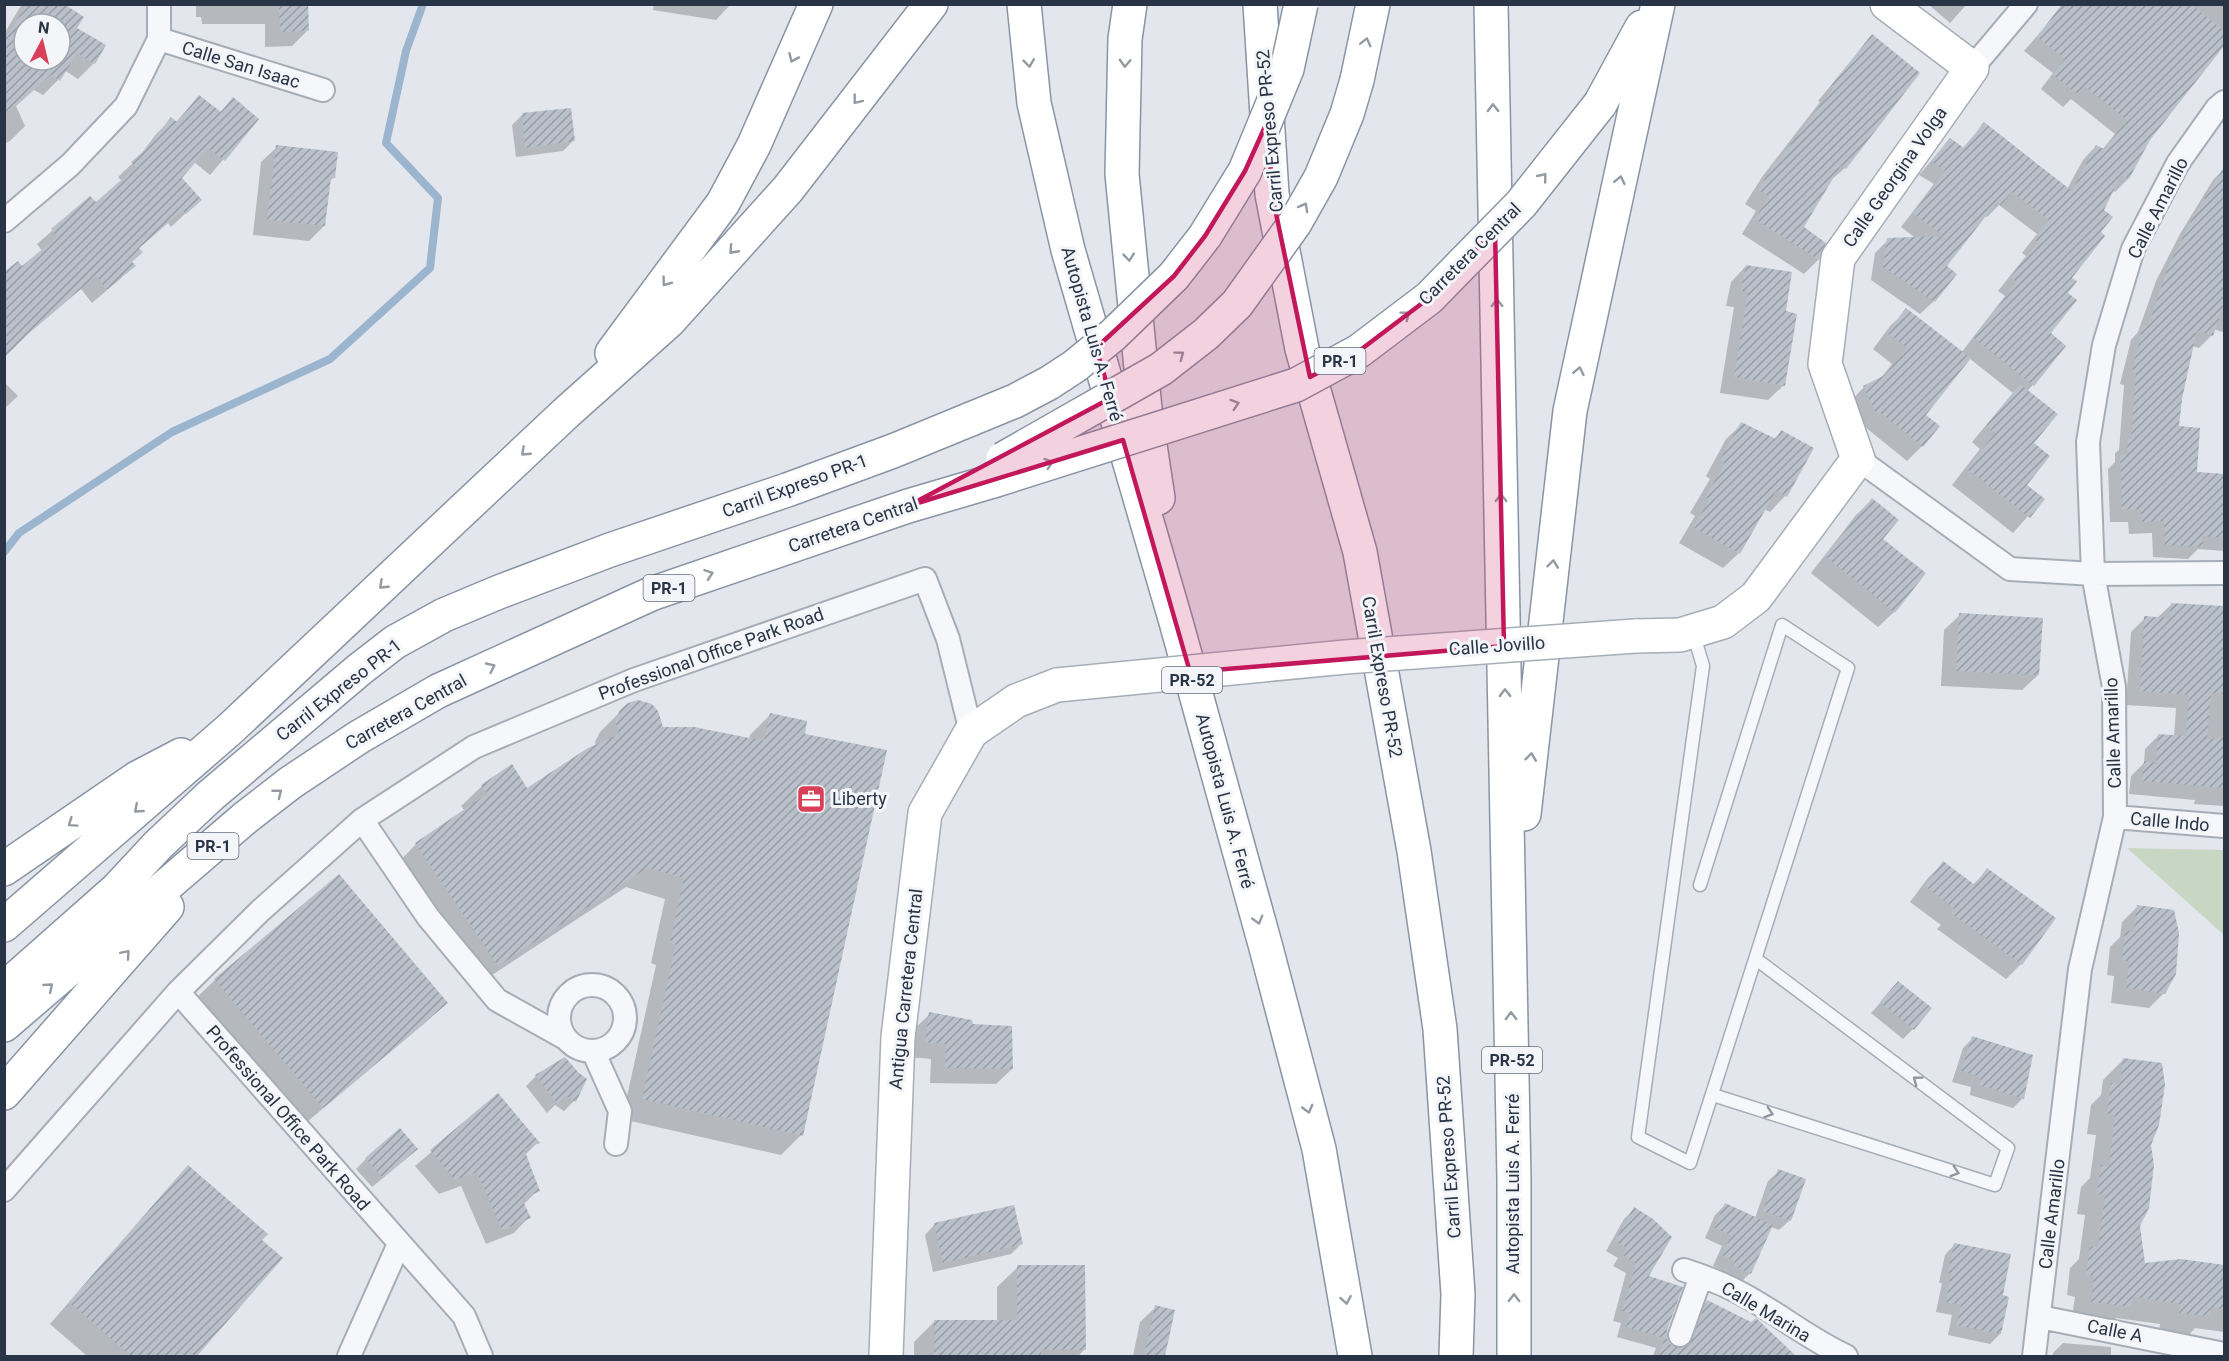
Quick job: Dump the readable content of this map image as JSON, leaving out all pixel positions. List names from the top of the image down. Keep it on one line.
{"streets":{"main road":["Carril Expreso PR-52","Calle Georgina Volga","Carretera Central","Autopista Luis A. Ferré","PR-1","Carril Expreso PR-1","Calle Jovillo","PR-52","Antigua Carretera Central"],"street":["Calle San Isaac","Calle Amarillo","Professional Office Park Road","Calle Indo","Calle Marina","Calle A"]},"crossings":[["Calle Georgina Volga","Calle Jovillo"],["Calle Amarillo","Calle Indo"],["Calle Amarillo","Calle A"],["Calle Jovillo","Antigua Carretera Central"],["Professional Office Park Road","Antigua Carretera Central"]],"places":{"office":["Liberty"]},"north":"top"}
